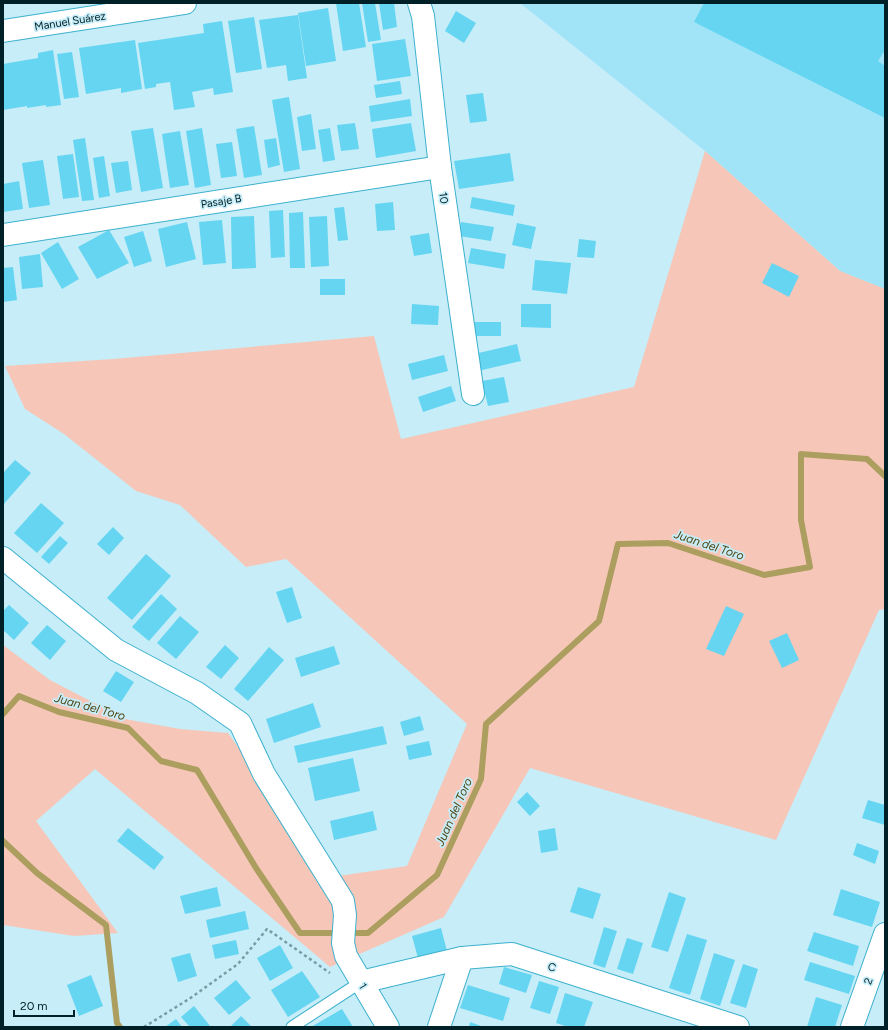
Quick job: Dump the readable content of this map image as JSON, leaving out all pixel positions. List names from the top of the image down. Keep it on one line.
{"streets":{"street":["Manuel Suárez","10","Pasaje B","C","2","1"]},"crossings":[["10","Pasaje B"],["C","1"]],"water":["Juan del Toro"],"scale_bar":"20 m"}
